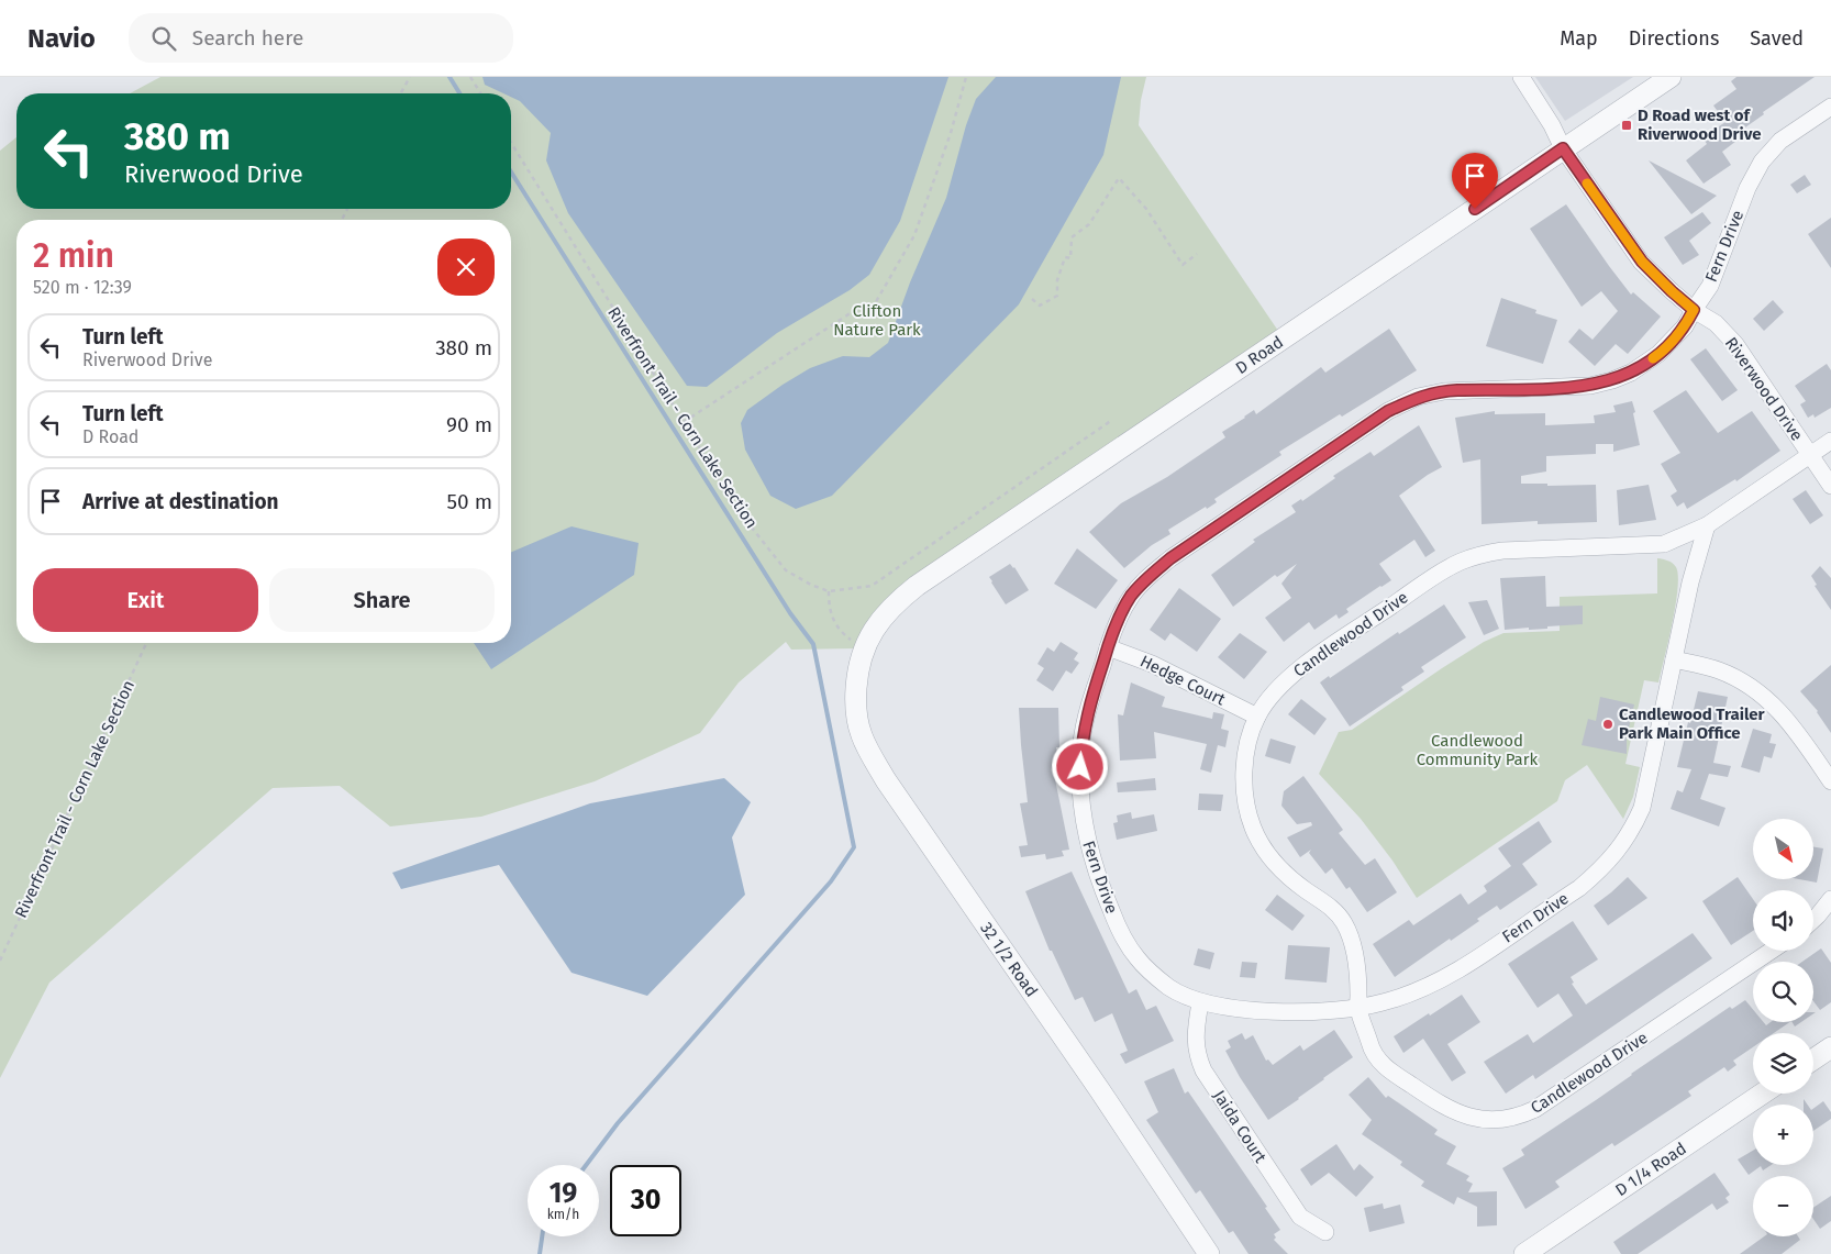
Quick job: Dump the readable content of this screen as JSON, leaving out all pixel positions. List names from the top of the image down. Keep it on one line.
{"streets":{"street":["Fern Drive","D Road","Riverwood Drive","Candlewood Drive","Hedge Court","32 1/2 Road","Jaida Court","D 1/4 Road"],"path":["Riverfront Trail - Corn Lake Section"]},"crossings":[["Fern Drive","Riverwood Drive"],["Fern Drive","Candlewood Drive"],["Fern Drive","Hedge Court"],["Fern Drive","Jaida Court"],["D Road","Riverwood Drive"],["D Road","32 1/2 Road"],["Riverwood Drive","Candlewood Drive"],["Candlewood Drive","Hedge Court"]],"parks":["Clifton Nature Park","Candlewood Community Park"],"places":{"transit":["D Road west of Riverwood Drive"],"other":["Candlewood Trailer Park Main Office"]},"north":"bottom right","page":{"header":"Navio","search":"Search here","nav":["Map","Directions","Saved"],"turn":["380 m","Riverwood Drive"],"heading":["2 min","520 m · 12:39"],"list":[{"name":"Turn left","note":"Riverwood Drive","value":"380 m"},{"name":"Turn left","note":"D Road","value":"90 m"},{"name":"Arrive at destination","value":"50 m"}],"buttons":["Exit","Share"],"map_buttons":["+","−"],"speed":"19 km/h","limit":"30"}}
